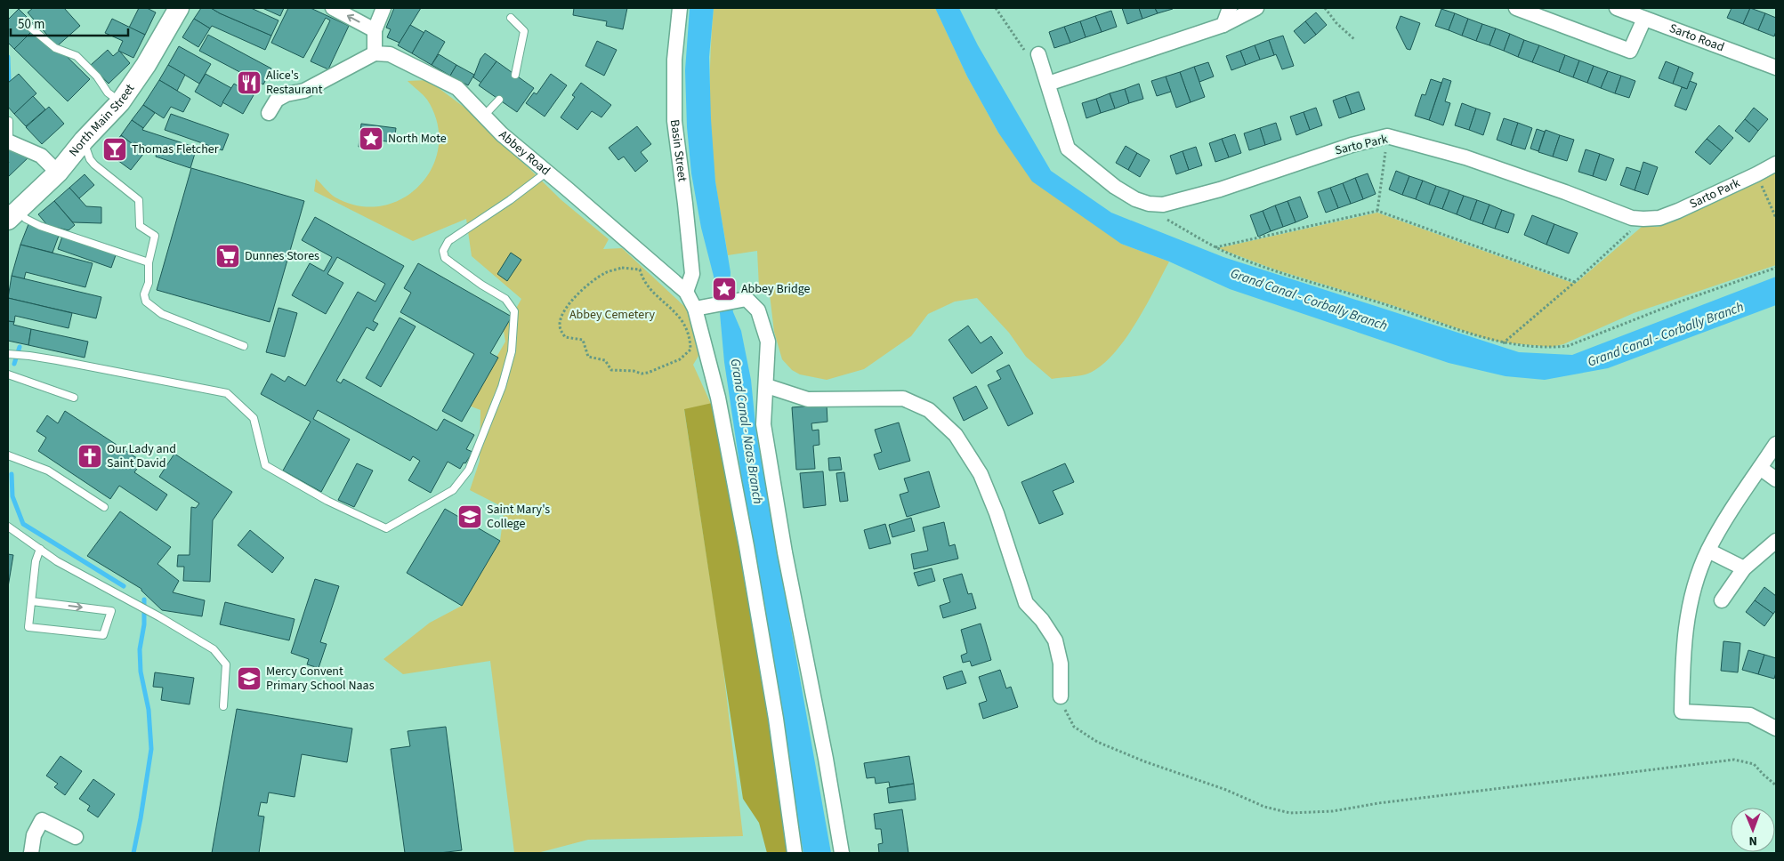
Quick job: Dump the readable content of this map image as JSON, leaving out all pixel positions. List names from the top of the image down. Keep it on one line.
{"streets":{"main road":["North Main Street"],"street":["Sarto Road","Sarto Park","Basin Street","Abbey Road"]},"crossings":[["Basin Street","Abbey Road"]],"water":["Grand Canal - Corbally Branch","Grand Canal - Naas Branch"],"parks":["Abbey Cemetery"],"places":{"restaurant":["Alice's Restaurant"],"place":["North Mote","Abbey Bridge"],"bar":["Thomas Fletcher"],"supermarket":["Dunnes Stores"],"church":["Our Lady and Saint David"],"school or university":["Saint Mary's College","Mercy Convent Primary School Naas"]},"scale_bar":"50 m","north":"bottom"}
